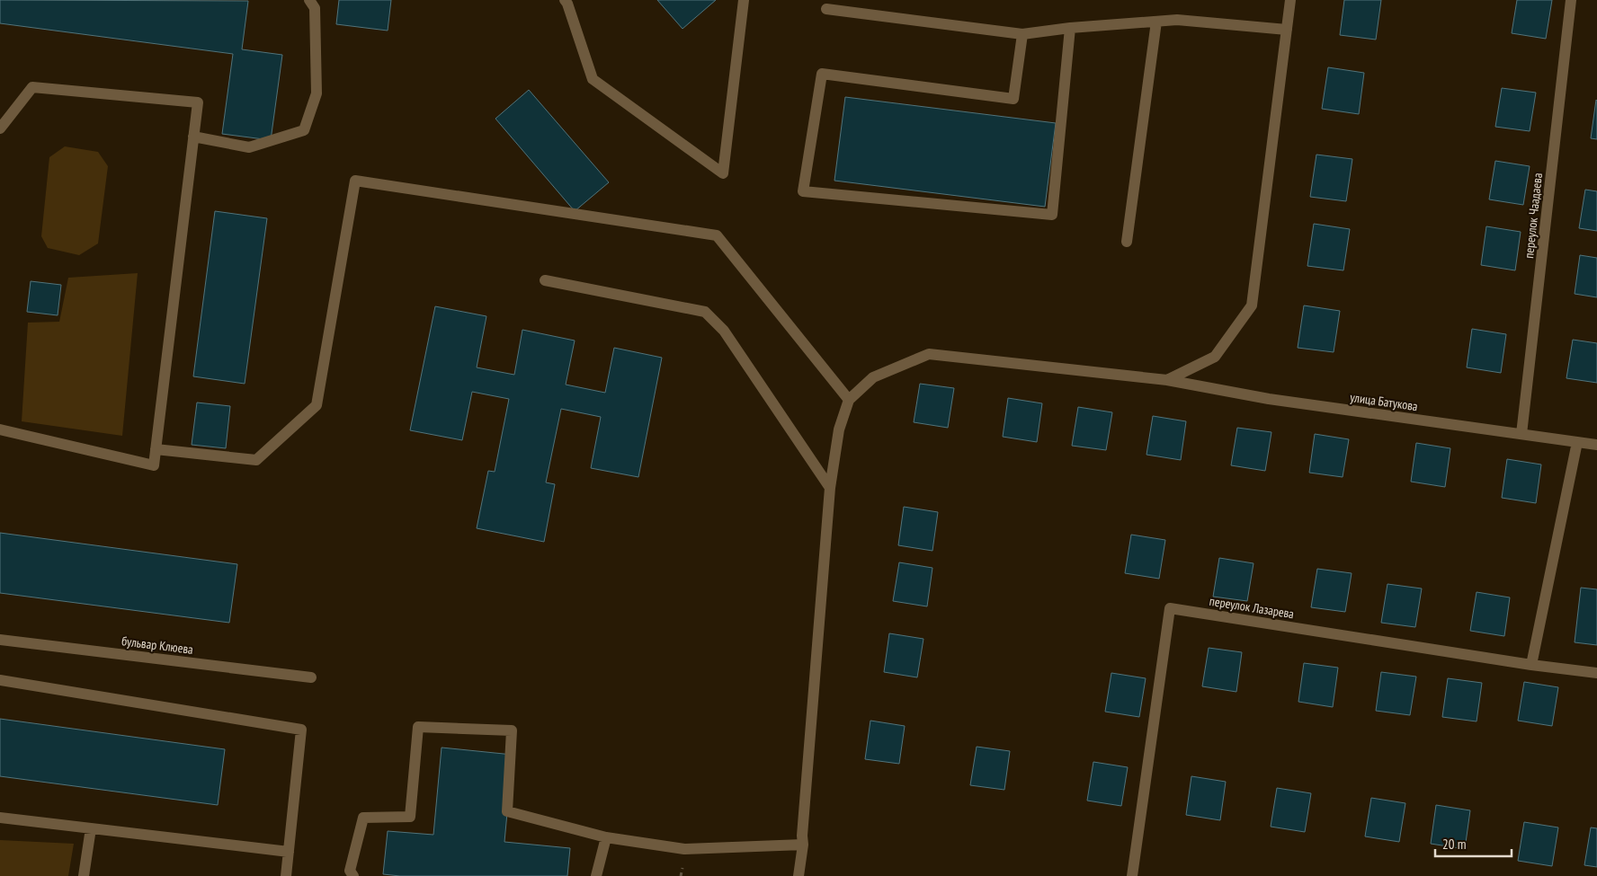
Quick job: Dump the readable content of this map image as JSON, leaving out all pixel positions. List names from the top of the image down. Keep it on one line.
{"streets":{"street":["переулок Чаадаева","улица Батукова","переулок Лазарева","бульвар Клюева"]},"crossings":[["переулок Чаадаева","улица Батукова"]],"scale_bar":"20 m"}
